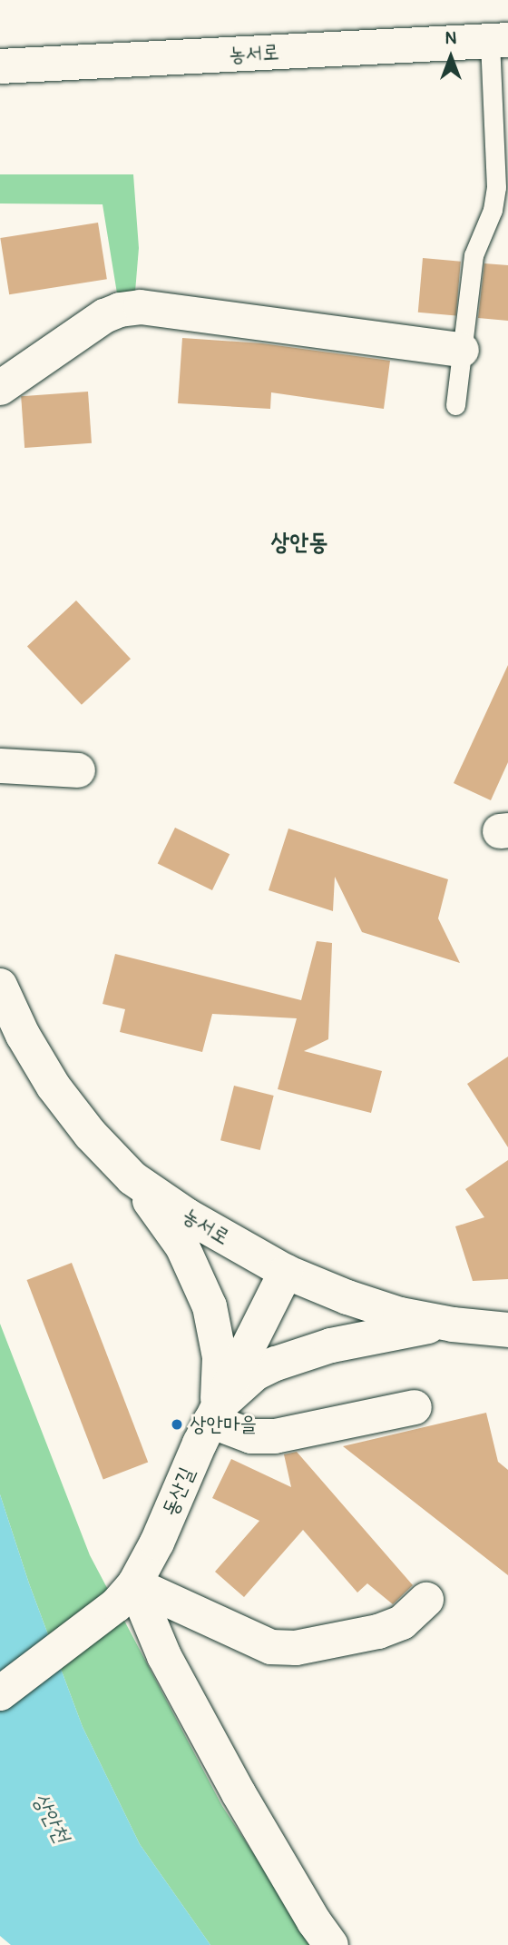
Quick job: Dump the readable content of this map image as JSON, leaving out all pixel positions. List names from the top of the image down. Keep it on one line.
{"streets":{"street":["농서로","동산길"]},"crossings":[["농서로","동산길"]],"districts":["상안동"],"water":["상안천"],"places":["상안마을"],"north":"top"}
